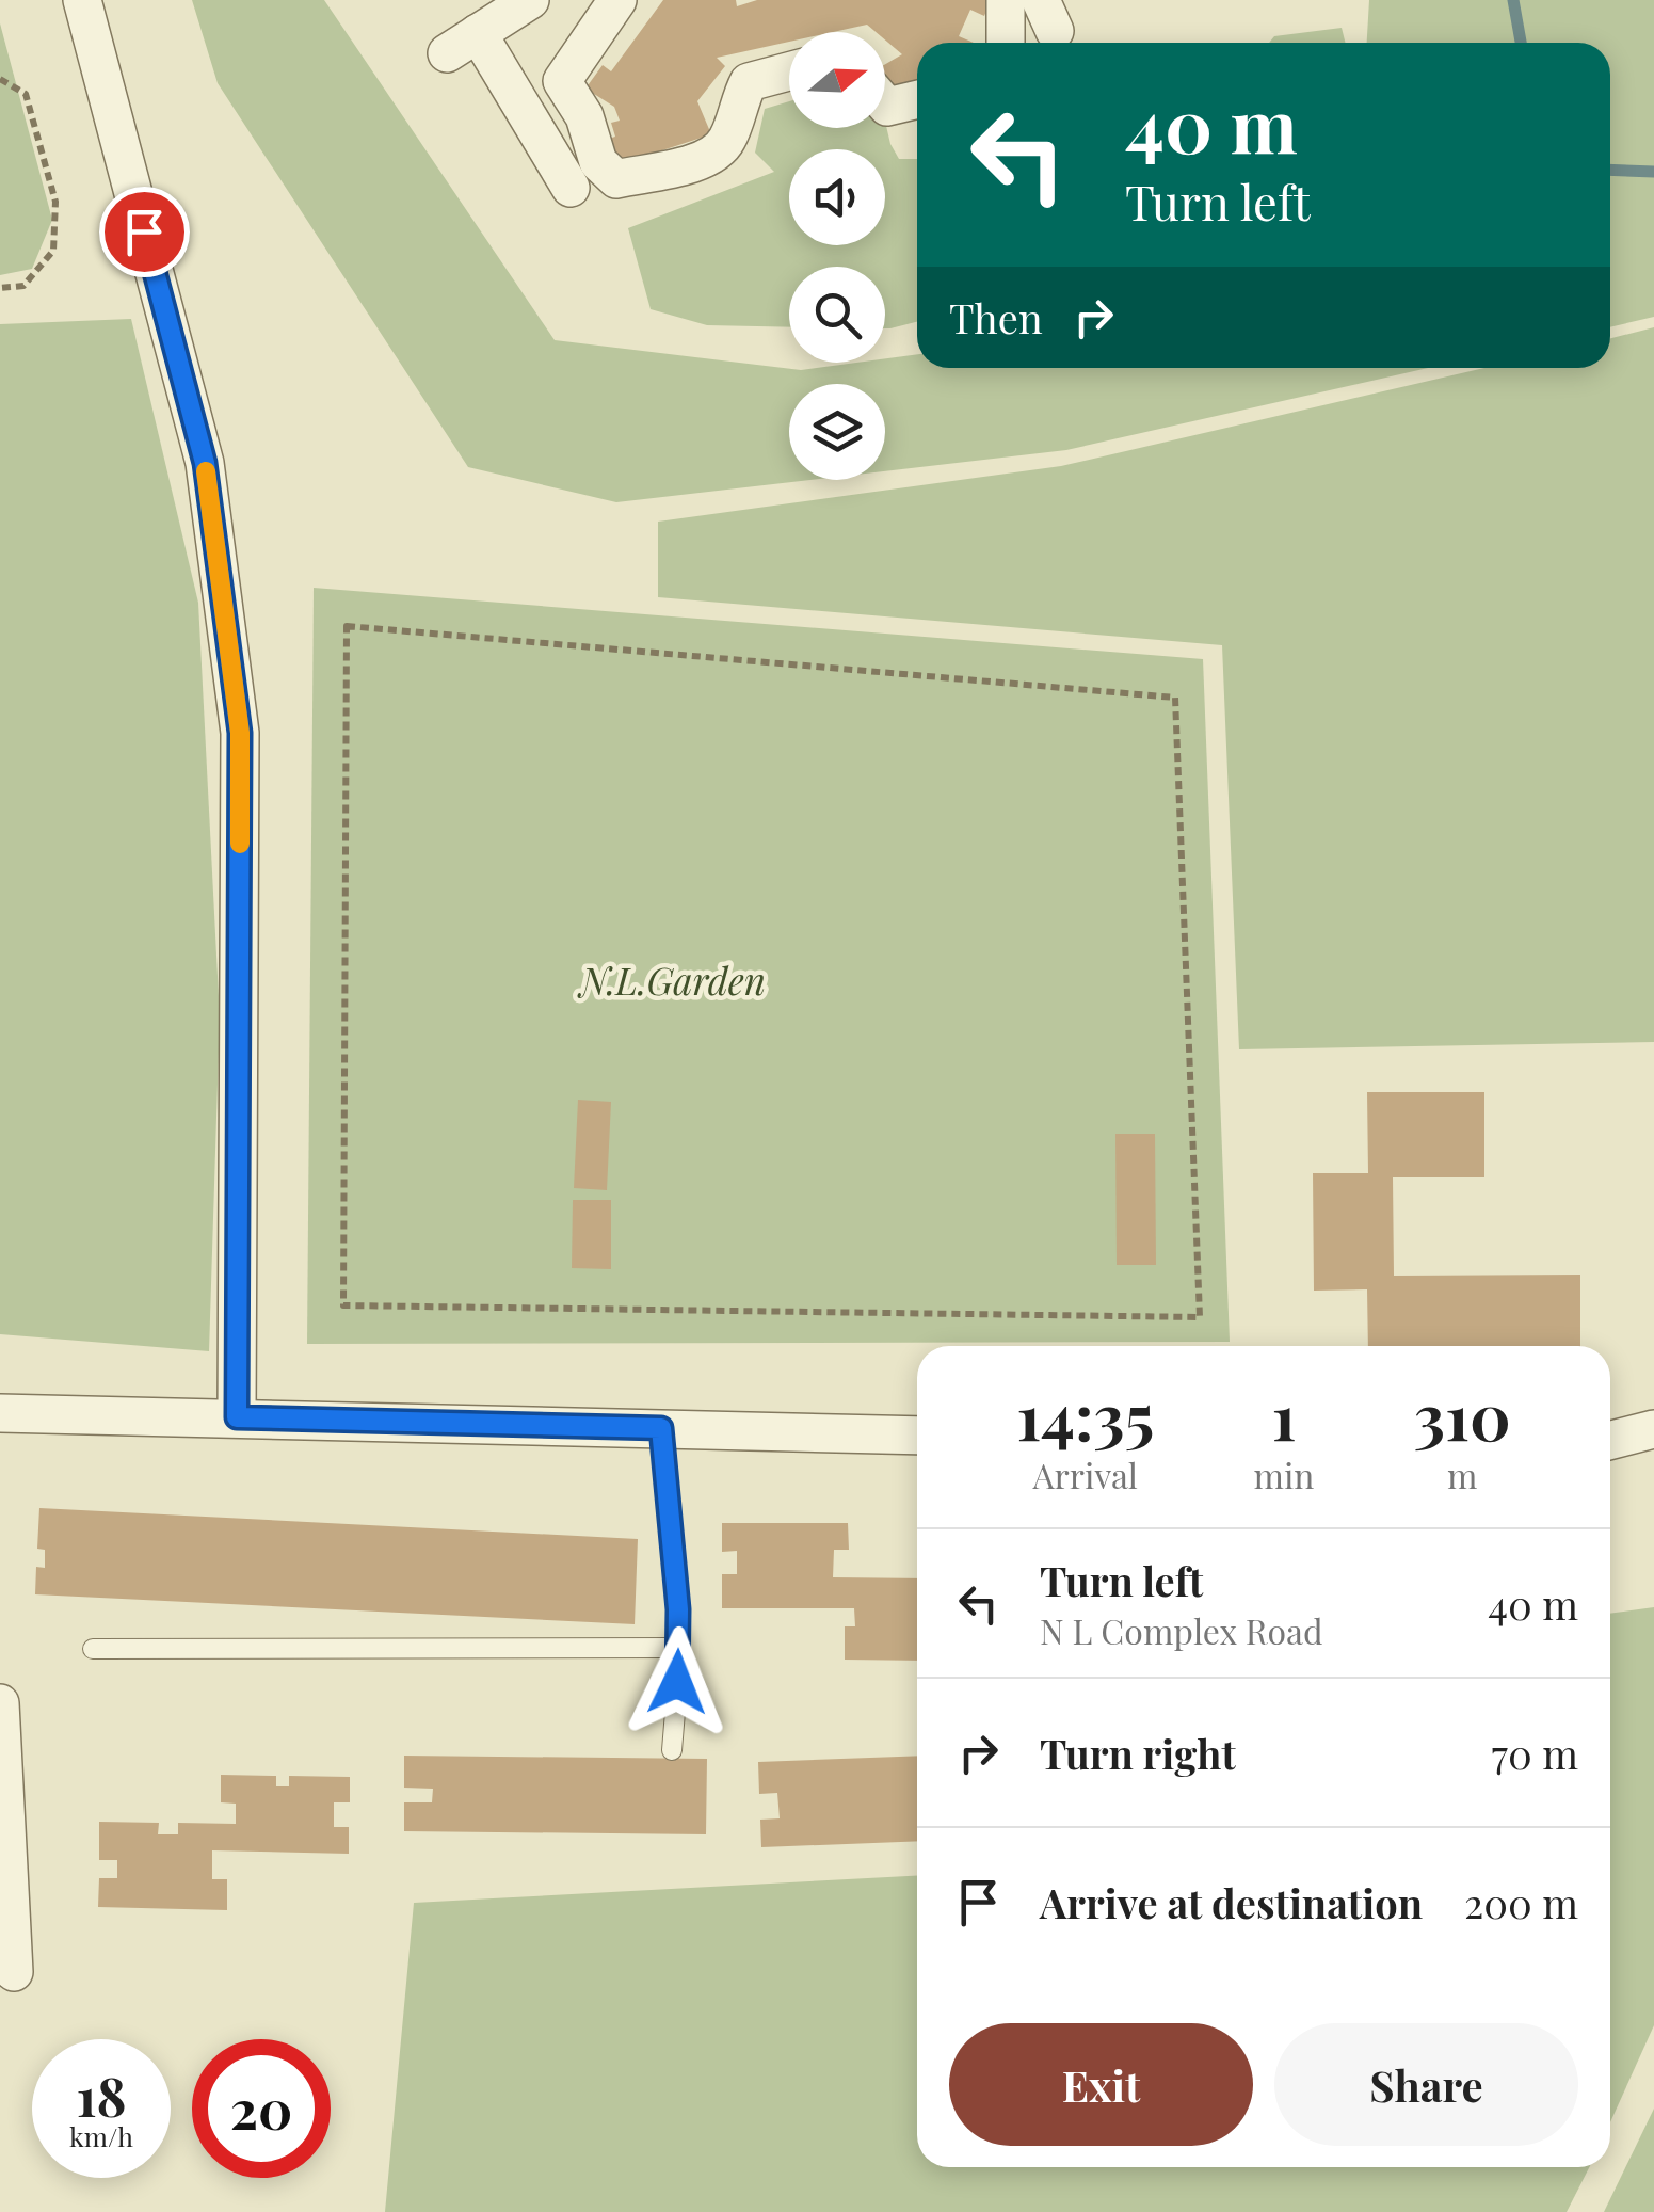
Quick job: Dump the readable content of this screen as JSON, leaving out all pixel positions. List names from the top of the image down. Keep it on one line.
{"parks":["N.L.Garden"],"north":"right","page":{"turn":["40 m","Turn left"],"then":"Then","eta":["14:35","Arrival","1","min","310","m"],"list":[{"name":"Turn left","note":"N L Complex Road","value":"40 m"},{"name":"Turn right","value":"70 m"},{"name":"Arrive at destination","value":"200 m"}],"buttons":["Exit","Share"],"speed":"18 km/h","limit":"20"}}
